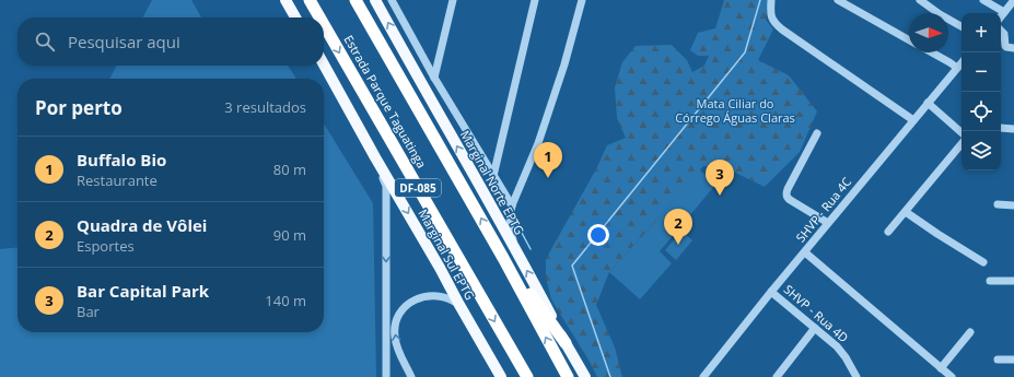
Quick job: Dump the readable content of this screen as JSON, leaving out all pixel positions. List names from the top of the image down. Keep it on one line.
{"streets":{"highway":["Estrada Parque Taguatinga","DF-085"],"main road":["Marginal Norte EPTG","Marginal Sul EPTG"],"street":["SHVP - Rua 4C","SHVP - Rua 4D"]},"crossings":[["SHVP - Rua 4C","SHVP - Rua 4D"]],"one_way":["Marginal Norte EPTG","Marginal Sul EPTG"],"parks":["Mata Ciliar do Córrego Águas Claras"],"north":"right","page":{"map_buttons":["+","−"],"search":"Pesquisar aqui","heading":["Por perto","3 resultados"],"list":[{"mark":"1","name":"Buffalo Bio","note":"Restaurante","value":"80 m"},{"mark":"2","name":"Quadra de Vôlei","note":"Esportes","value":"90 m"},{"mark":"3","name":"Bar Capital Park","note":"Bar","value":"140 m"}],"pins":["1","3","2"]}}
